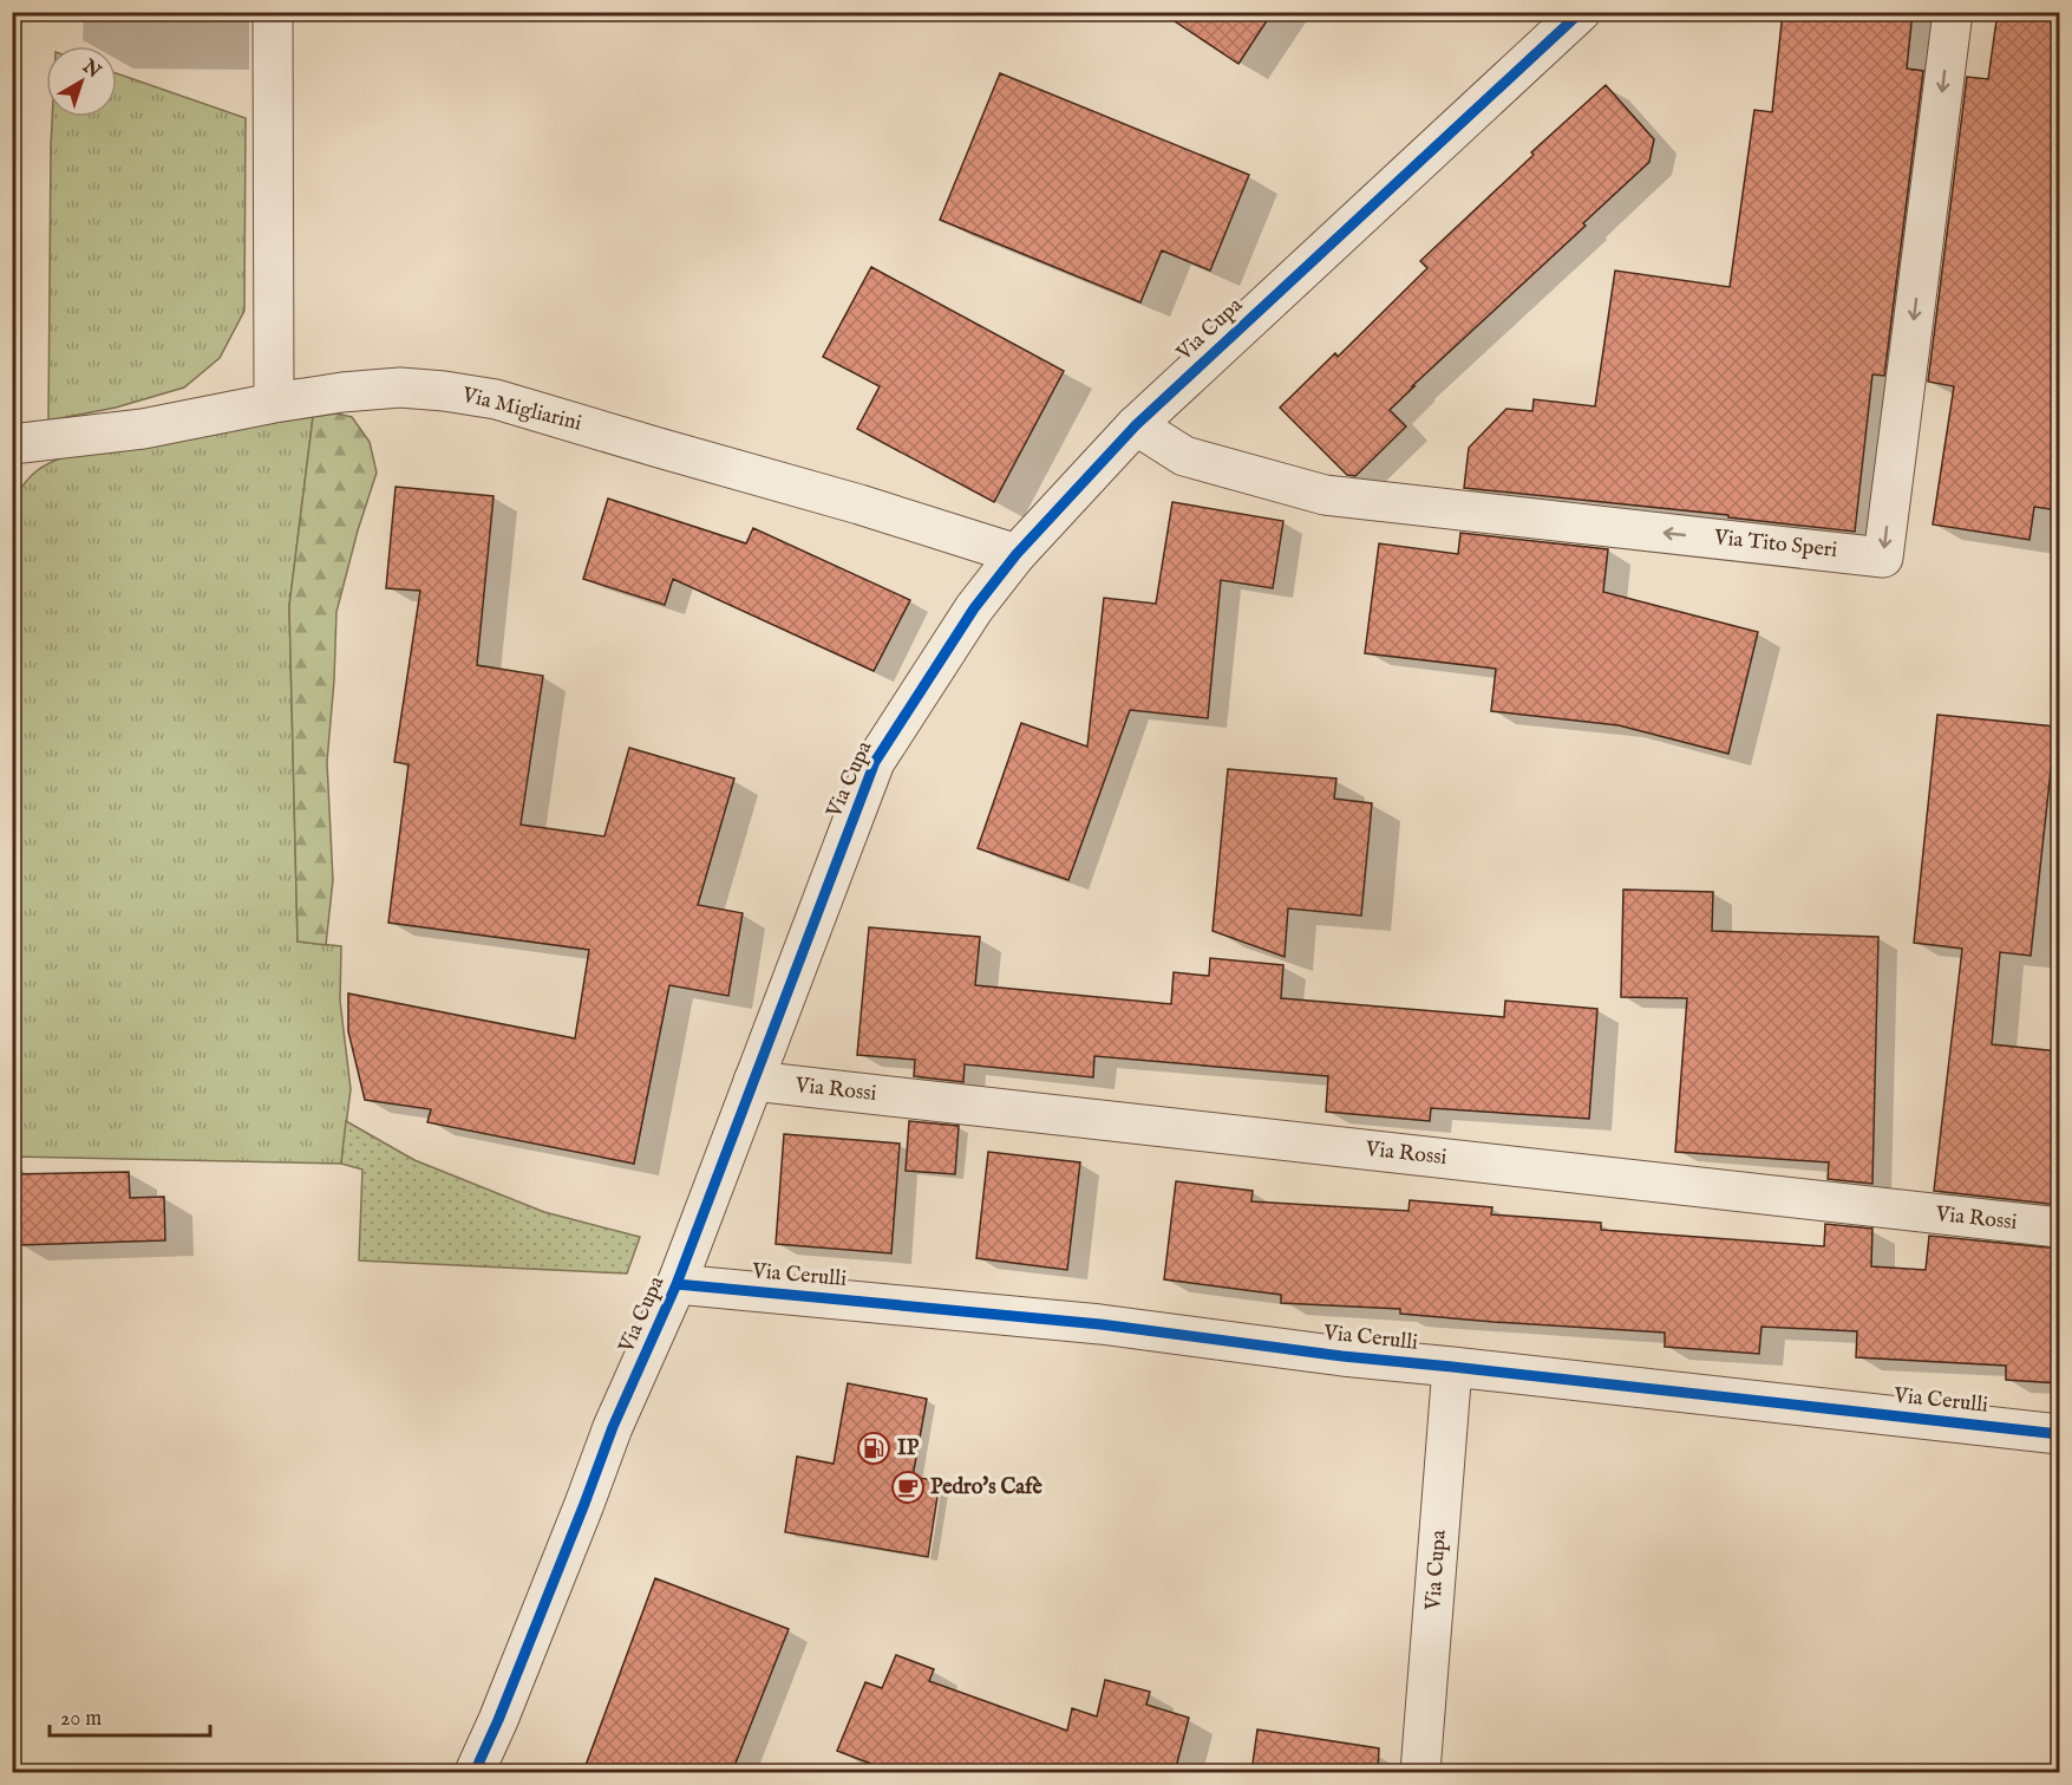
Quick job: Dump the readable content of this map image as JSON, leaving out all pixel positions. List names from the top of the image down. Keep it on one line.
{"streets":{"street":["Via Cupa","Via Migliarini","Via Tito Speri","Via Rossi","Via Cerulli"]},"crossings":[["Via Cupa","Via Migliarini"],["Via Cupa","Via Tito Speri"],["Via Cupa","Via Rossi"],["Via Cupa","Via Cerulli"]],"places":{"fuel station":["IP"],"cafe":["Pedro's Cafè"]},"scale_bar":"20 m","north":"top right"}
